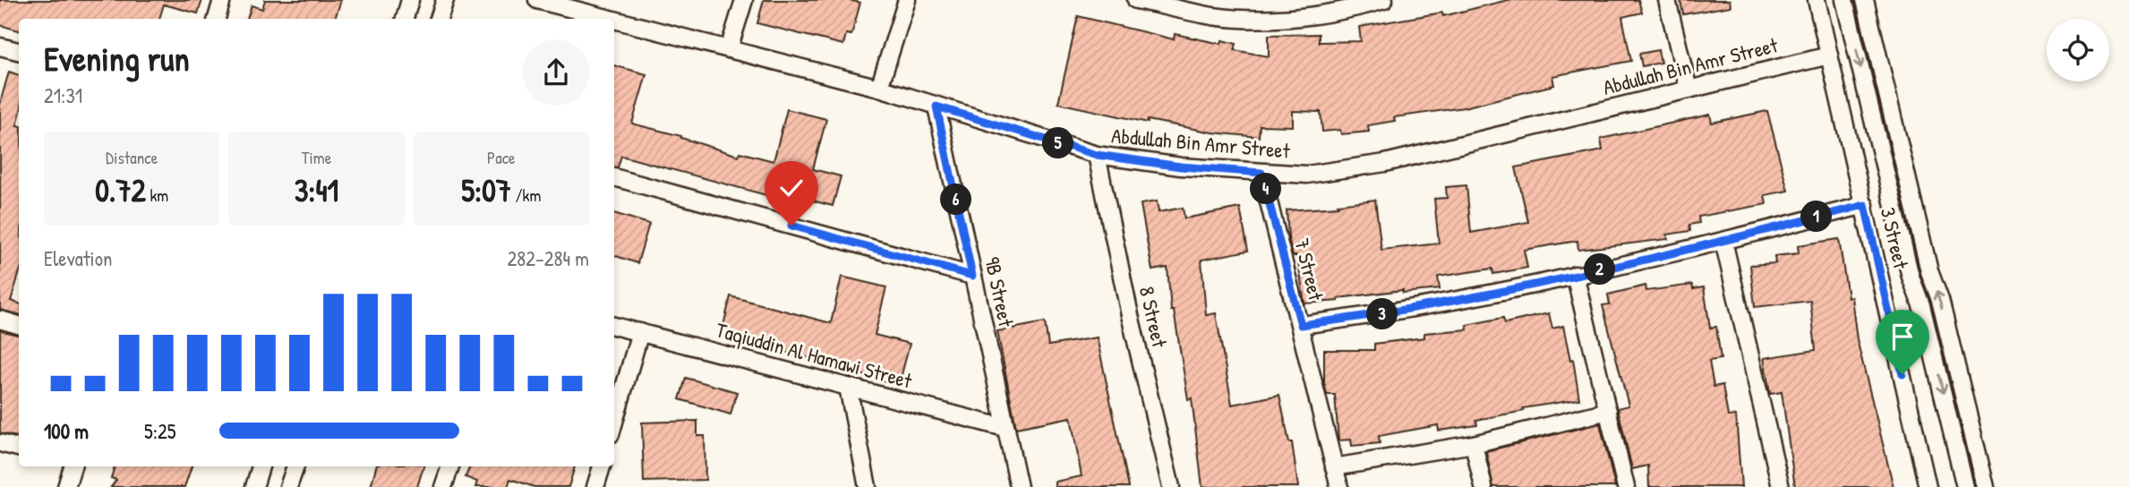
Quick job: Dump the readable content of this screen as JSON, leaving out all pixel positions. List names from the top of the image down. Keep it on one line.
{"streets":{"street":["Abdullah Bin Amr Street","3 Street","7 Street","9B Street","8 Street","Taqiuddin Al Hamawi Street"]},"crossings":[["Abdullah Bin Amr Street","3 Street"],["Abdullah Bin Amr Street","7 Street"],["Abdullah Bin Amr Street","9B Street"],["Abdullah Bin Amr Street","8 Street"],["9B Street","Taqiuddin Al Hamawi Street"]],"page":{"heading":["Evening run","21:31"],"stats":[["Distance","0.72 km"],["Time","3:41"],["Pace","5:07 /km"]],"pins":["5","4","6","1","2","3"],"chart":["Elevation","282–284 m"],"list":[{"name":"100 m","note":"5:25"}]}}
